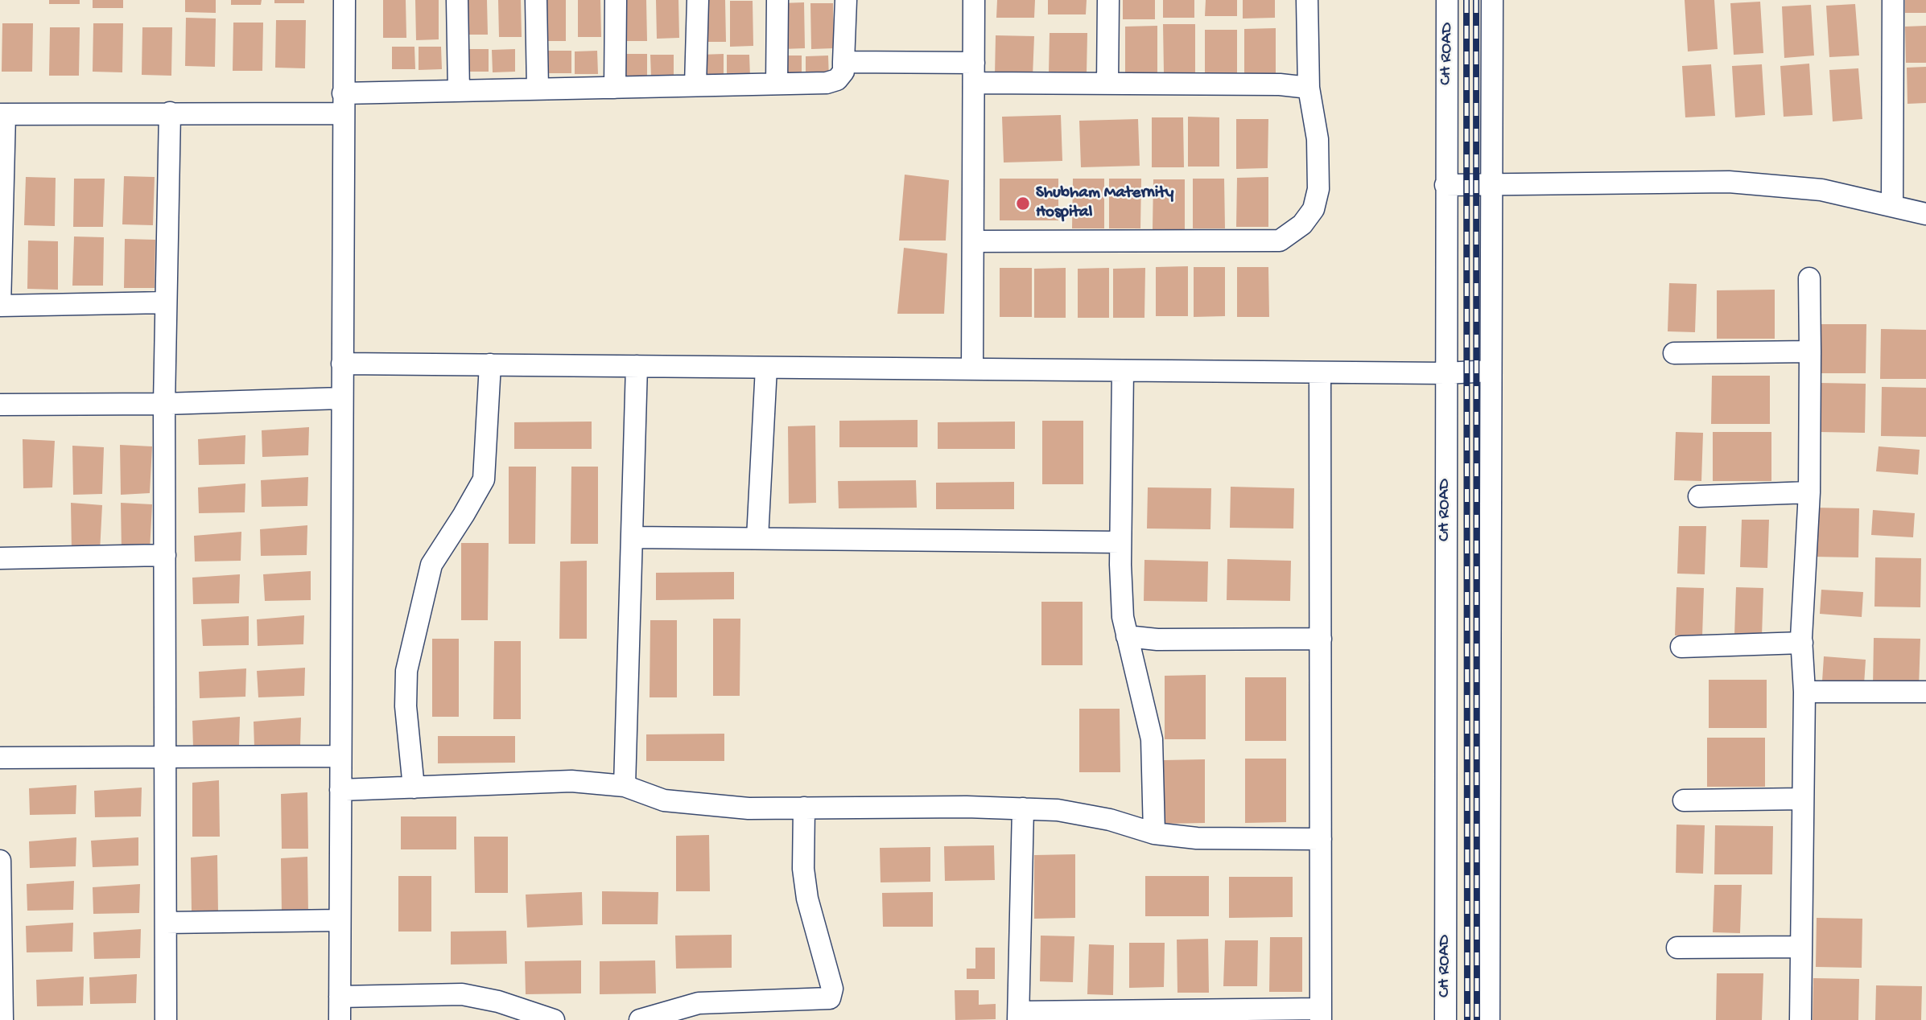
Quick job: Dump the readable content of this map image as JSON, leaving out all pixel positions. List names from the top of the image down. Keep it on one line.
{"streets":{"street":["CH ROAD"]},"places":["Shubham Maternity Hospital"]}
